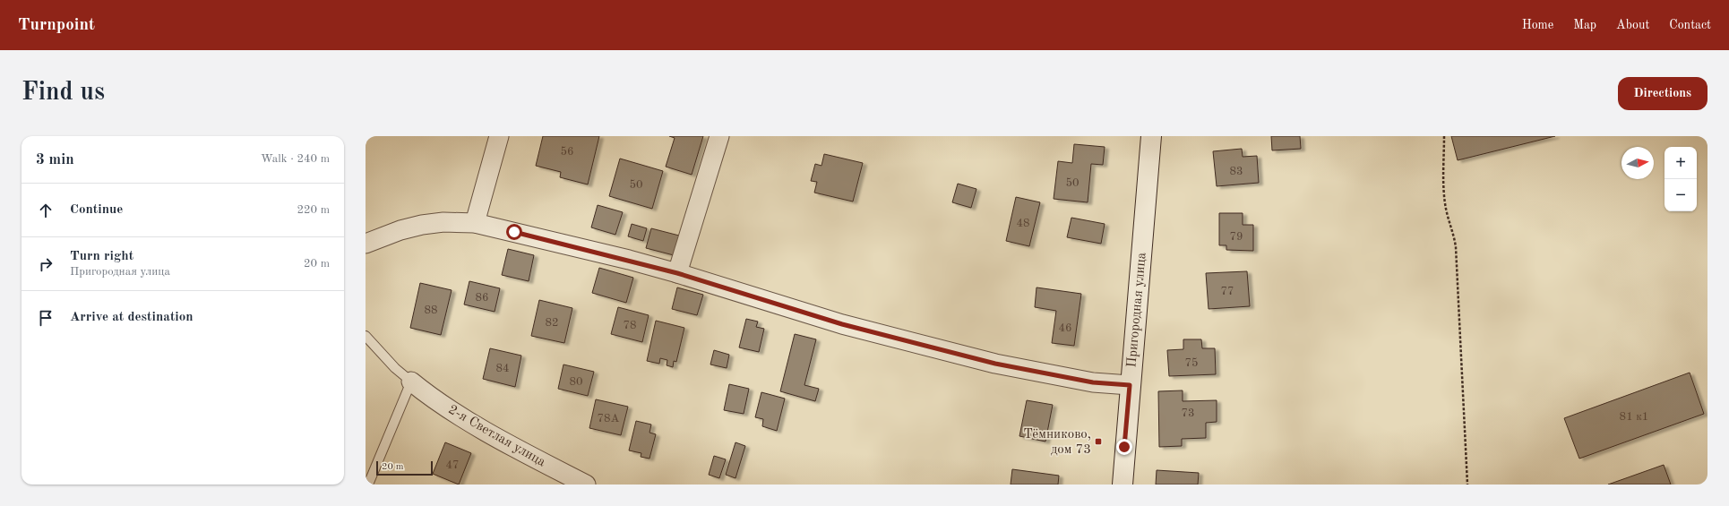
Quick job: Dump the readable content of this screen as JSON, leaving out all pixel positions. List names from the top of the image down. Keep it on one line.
{"streets":{"street":["Пригородная улица","2-я Светлая улица"]},"places":{"transit":["Тёмниково, дом 73"]},"house_numbers":["56","83","50","50","48","79","77","86","88","82","78","46","75","84","80","73","81 к1","78А","47"],"scale_bar":"20 m","north":"right","page":{"header":"Turnpoint","nav":["Home","Map","About","Contact"],"buttons":"Directions","title":"Find us","heading":["3 min","Walk · 240 m"],"map_buttons":["+","−"],"list":[["Continue","220 m"],["Turn right","Пригородная улица","20 m"],"Arrive at destination"],"scale":"20 m"}}
